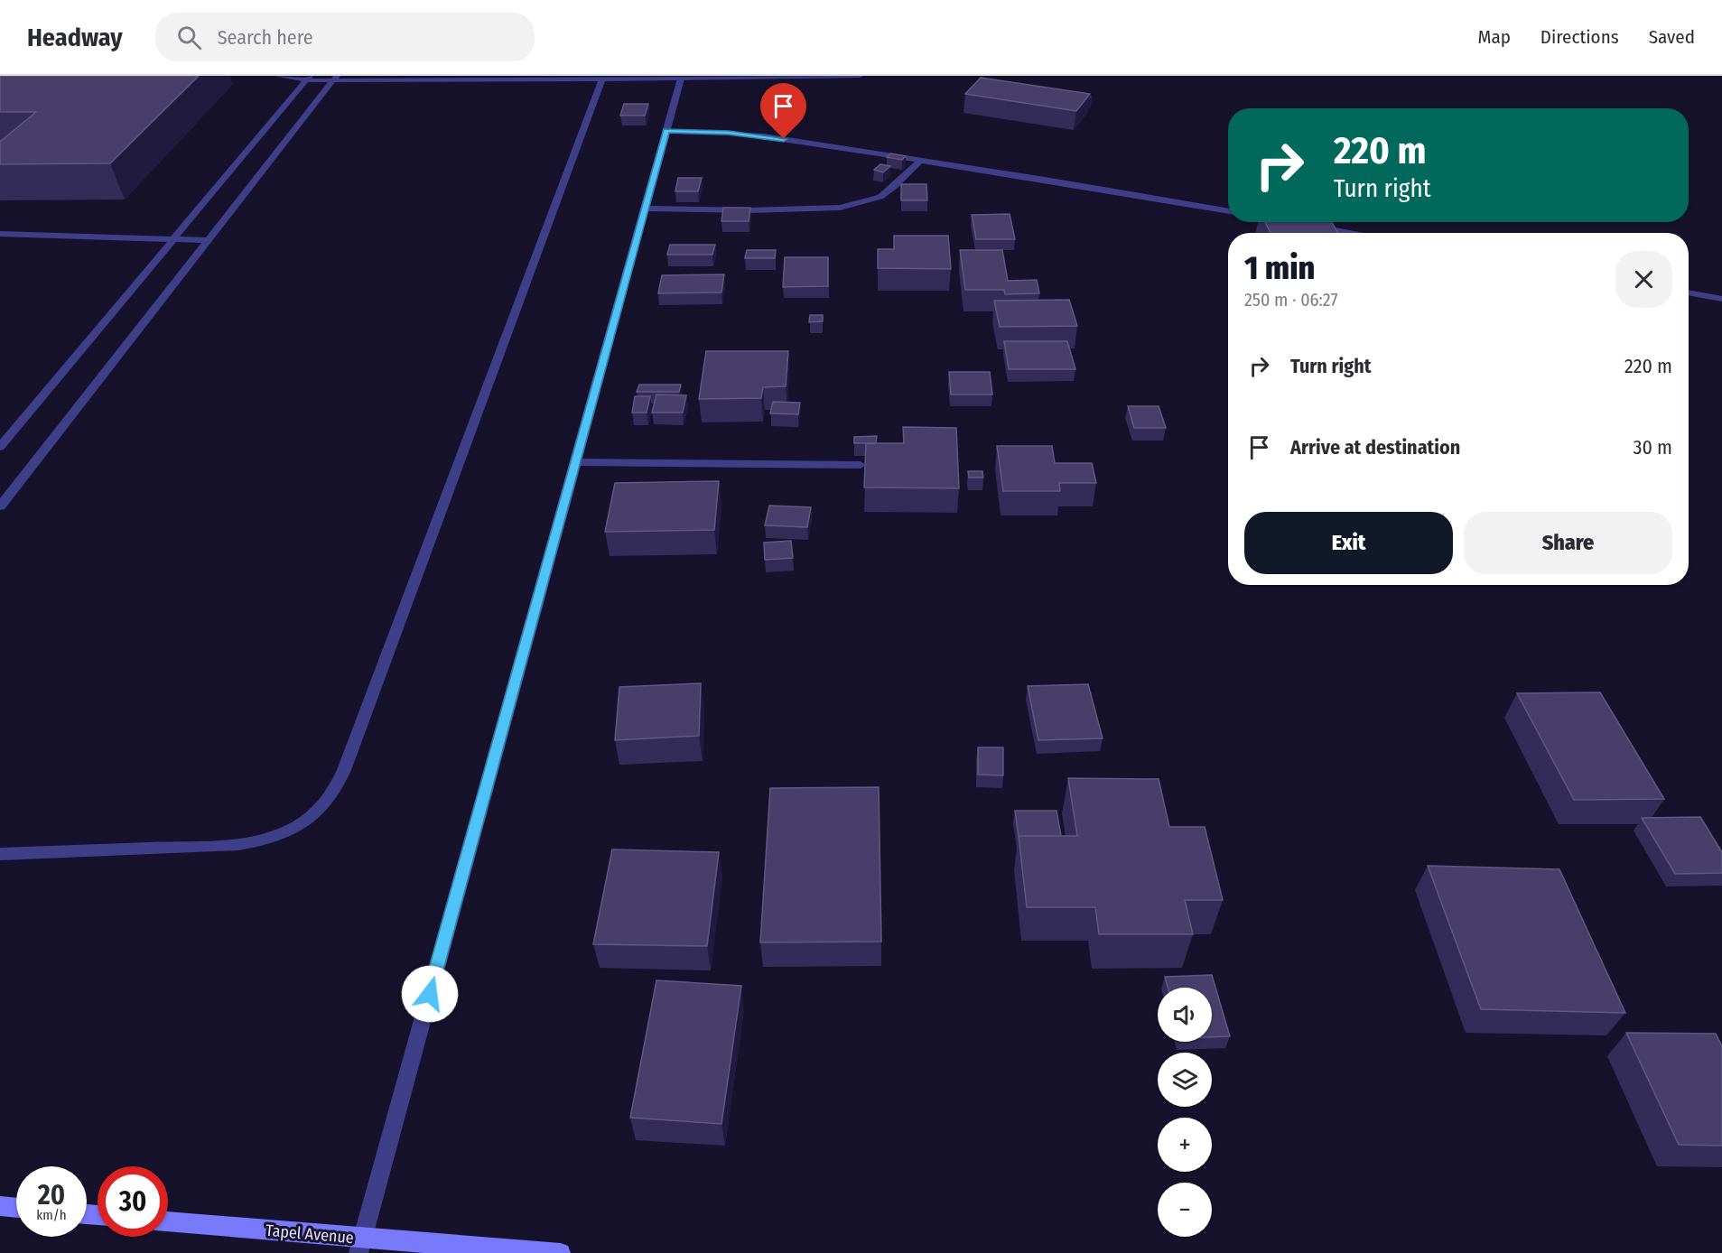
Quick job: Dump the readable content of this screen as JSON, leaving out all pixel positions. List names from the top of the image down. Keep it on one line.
{"streets":{"street":["Tapel Avenue"]},"page":{"header":"Headway","search":"Search here","nav":["Map","Directions","Saved"],"turn":["220 m","Turn right"],"heading":["1 min","250 m · 06:27"],"list":[{"name":"Turn right","value":"220 m"},{"name":"Arrive at destination","value":"30 m"}],"buttons":["Exit","Share"],"map_buttons":["+","−"],"speed":"20 km/h","limit":"30"}}
